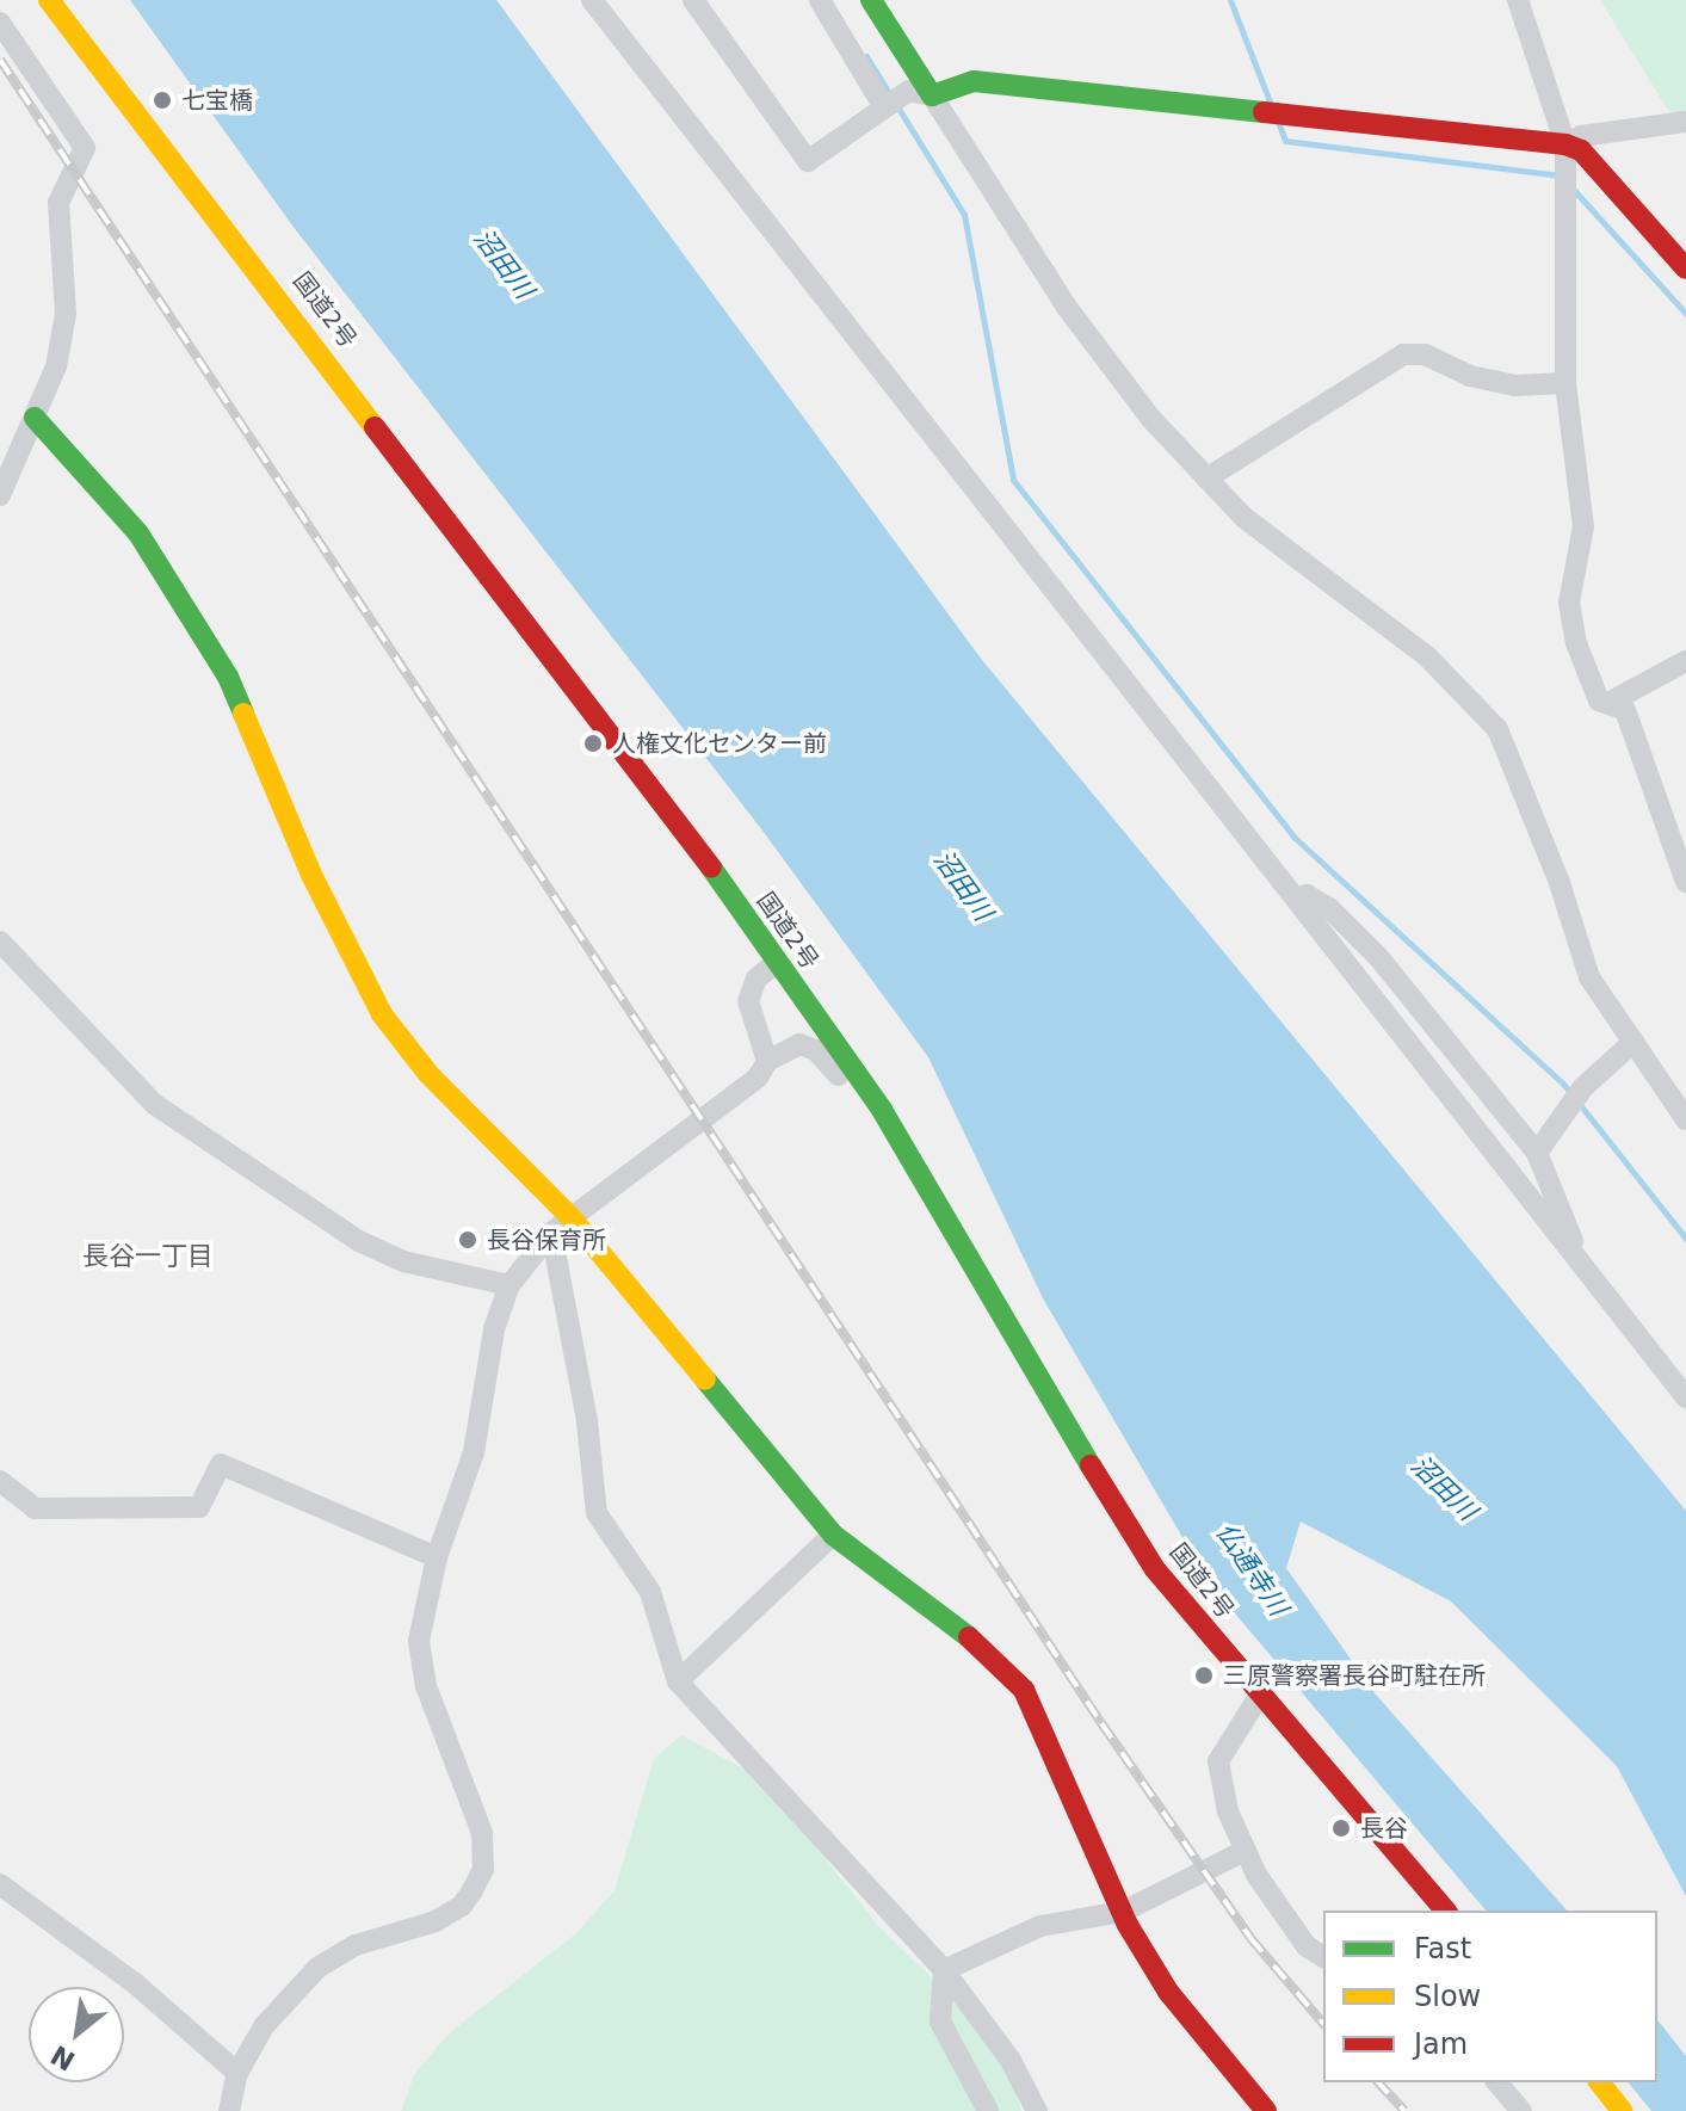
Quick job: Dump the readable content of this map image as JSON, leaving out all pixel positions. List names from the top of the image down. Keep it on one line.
{"streets":{"main road":["国道2号"]},"districts":["長谷一丁目"],"water":["沼田川","仏通寺川"],"places":["七宝橋","人権文化センター前","長谷保育所","三原警察署長谷町駐在所","長谷"],"legend":["Fast","Slow","Jam"],"north":"bottom left"}
